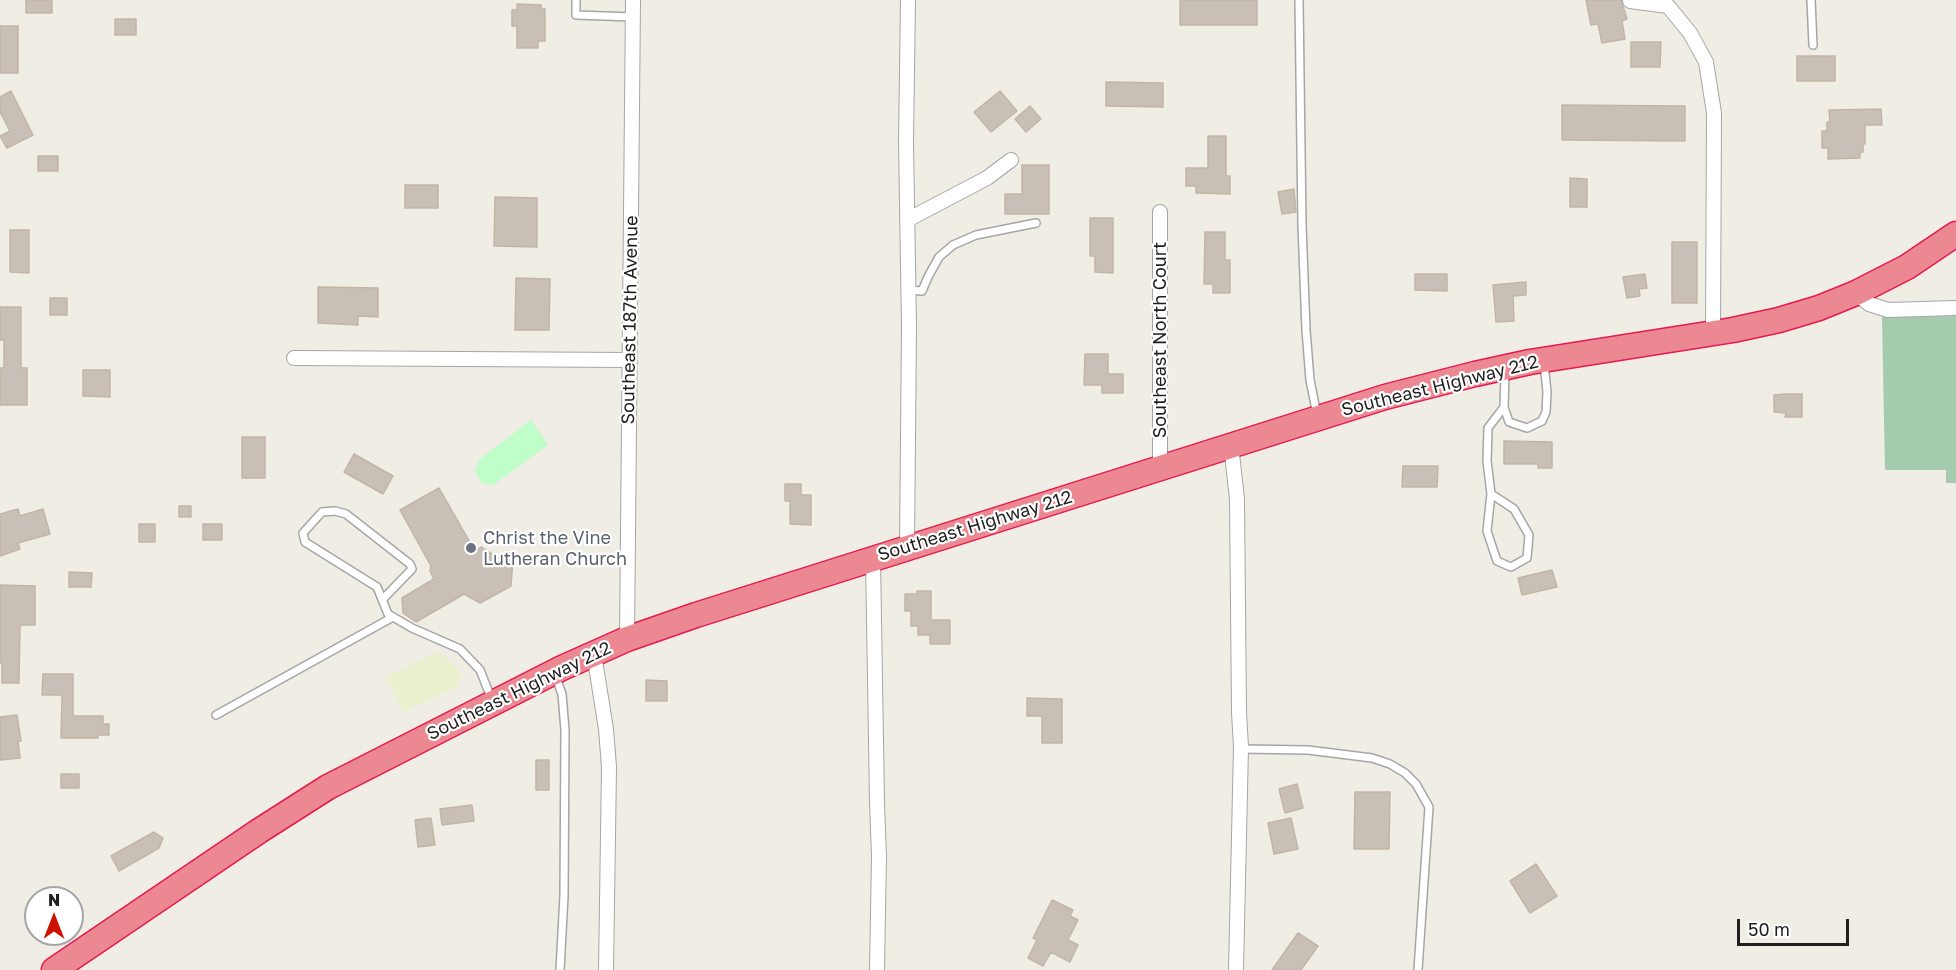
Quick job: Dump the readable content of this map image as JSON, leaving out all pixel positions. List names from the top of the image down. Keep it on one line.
{"streets":{"highway":["Southeast Highway 212"],"street":["Southeast 187th Avenue","Southeast North Court"]},"crossings":[["Southeast 187th Avenue","Southeast Highway 212"],["Southeast North Court","Southeast Highway 212"]],"places":["Christ the Vine Lutheran Church"],"scale_bar":"50 m","north":"top"}
